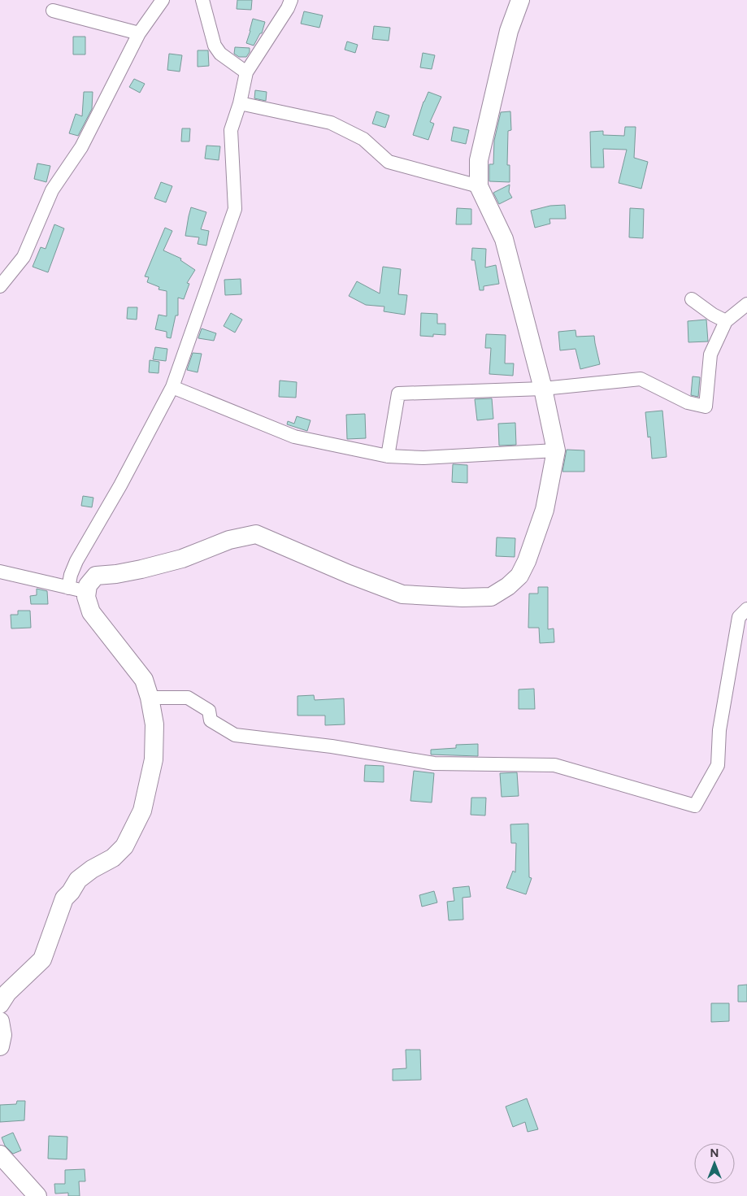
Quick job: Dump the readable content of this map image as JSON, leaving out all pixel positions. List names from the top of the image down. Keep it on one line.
{"north":"top"}
